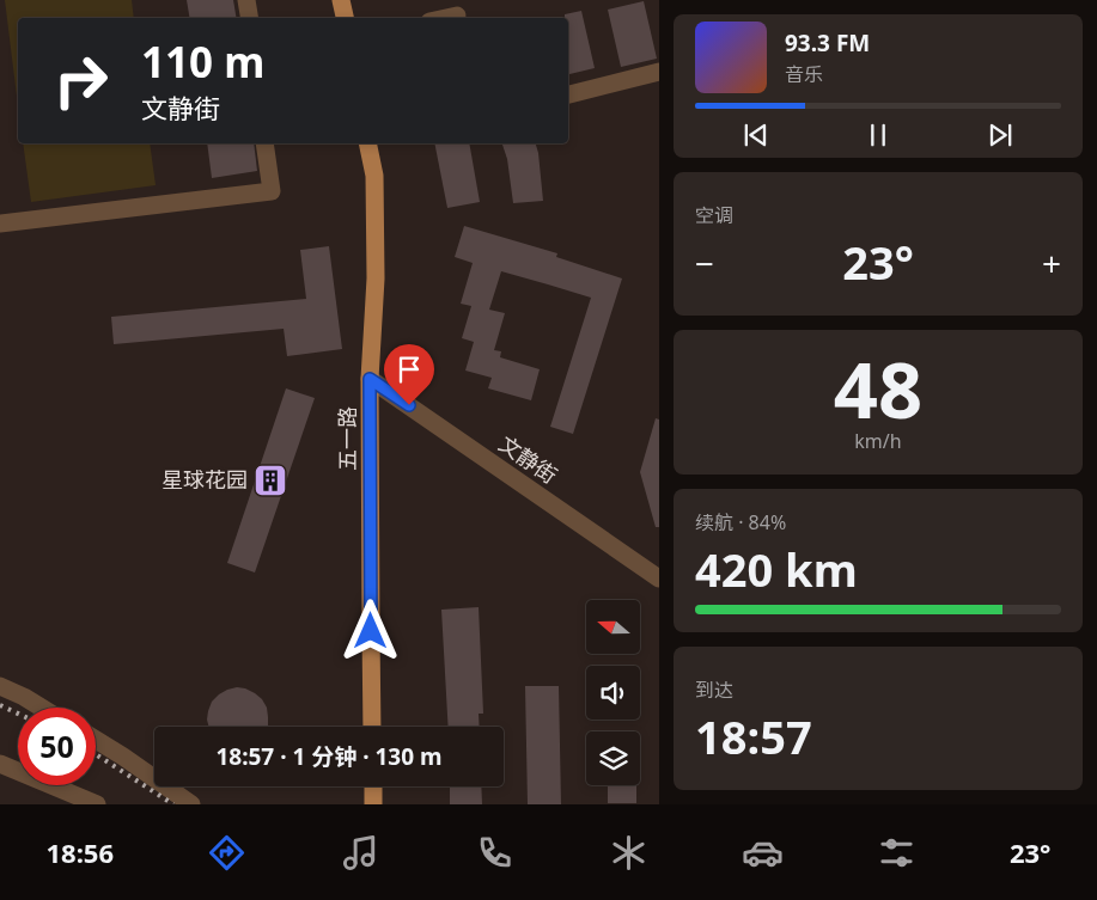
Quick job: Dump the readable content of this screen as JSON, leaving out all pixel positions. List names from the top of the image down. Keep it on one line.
{"streets":{"main road":["五一路"],"street":["文静街"]},"crossings":[["五一路","文静街"]],"places":{"building":["星球花园"]},"north":"left","page":{"turn":["110 m","文静街"],"song":["93.3 FM","音乐"],"tile":["空调",["48","km/h"],["续航 · 84%","420 km"],["到达","18:57"]],"heat":["−","23°","+"],"limit":"50","trip":"18:57 · 1 分钟 · 130 m","tabs":["18:56","23°"]}}
